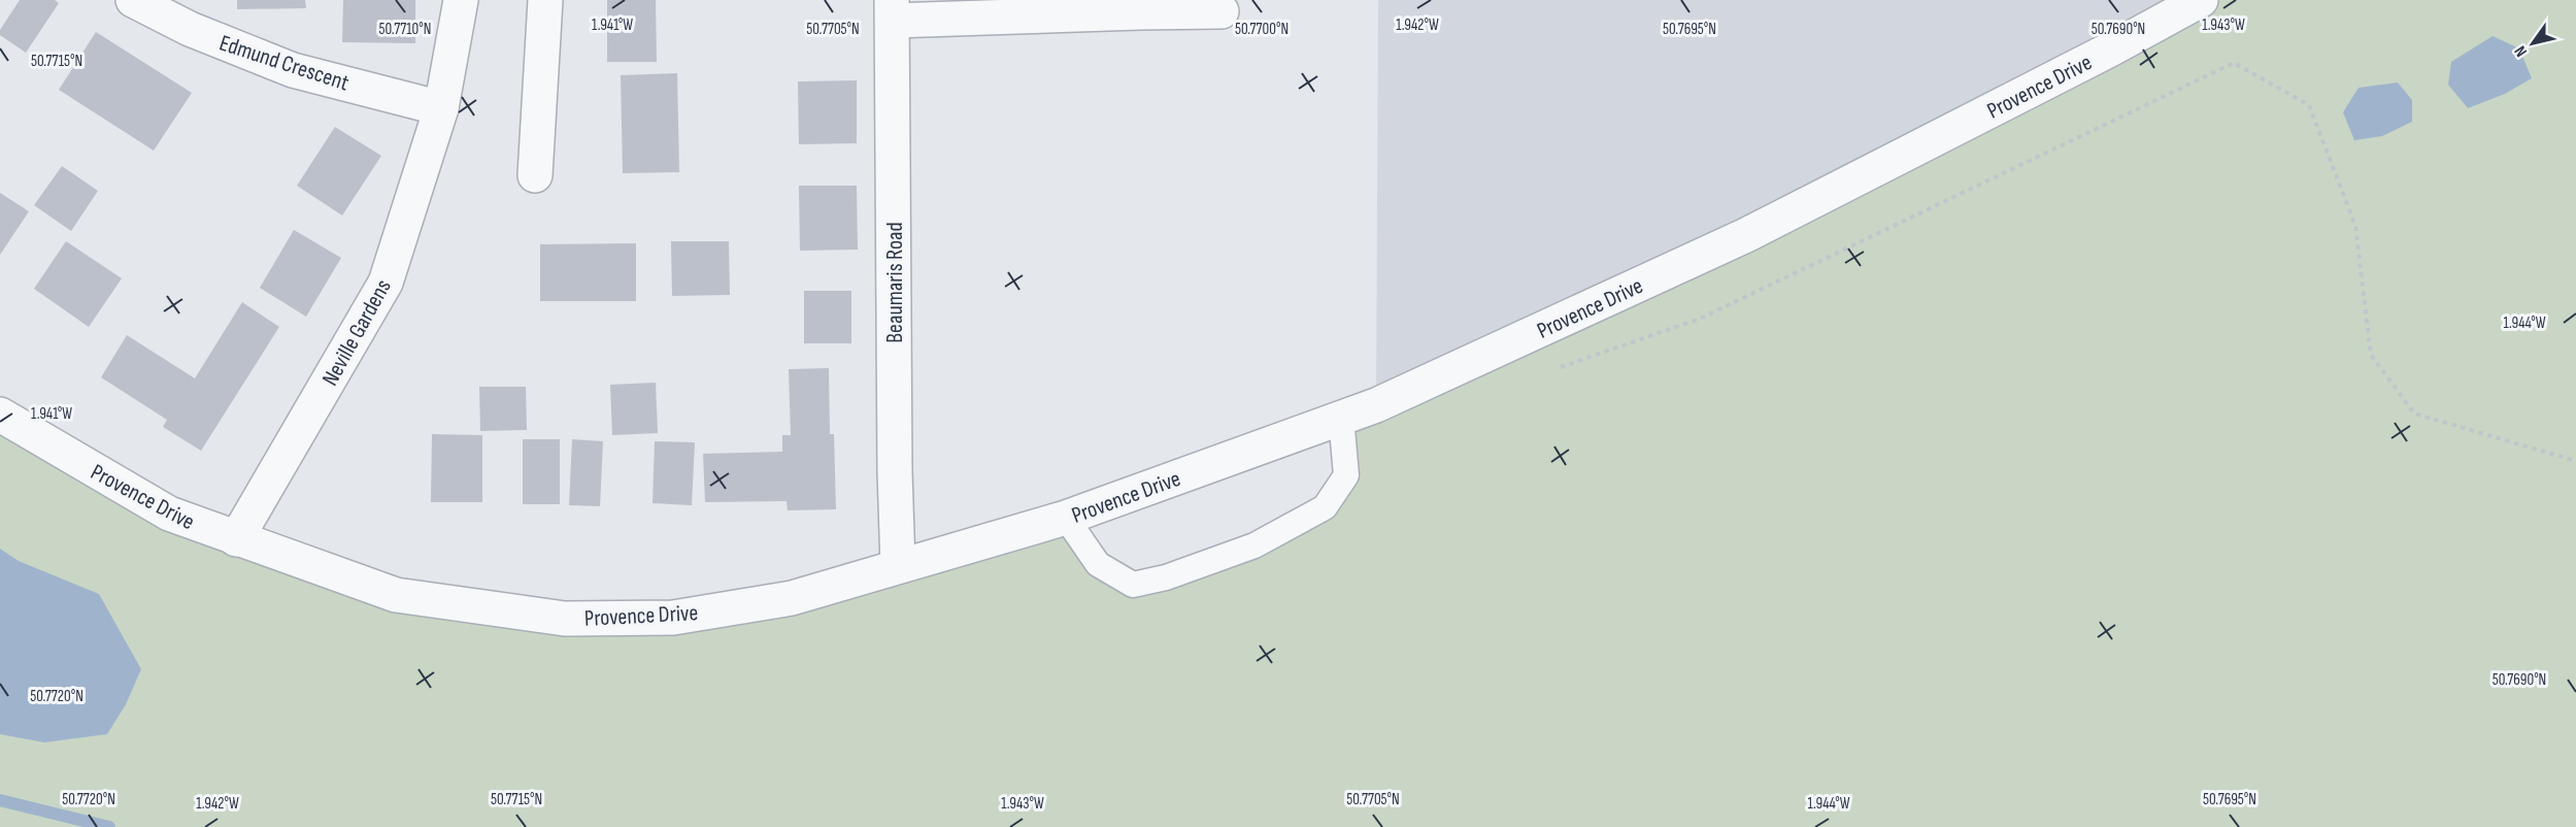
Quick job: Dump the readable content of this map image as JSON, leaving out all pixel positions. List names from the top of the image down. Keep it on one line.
{"streets":{"street":["Edmund Crescent","Provence Drive","Beaumaris Road","Neville Gardens"]},"crossings":[["Edmund Crescent","Neville Gardens"],["Provence Drive","Beaumaris Road"],["Provence Drive","Neville Gardens"]],"north":"bottom left","coordinates":["1.941°W","1.942°W","1.943°W","50.7710°N","50.7705°N","50.7700°N","50.7695°N","50.7690°N","50.7715°N","1.944°W","50.7720°N"]}
